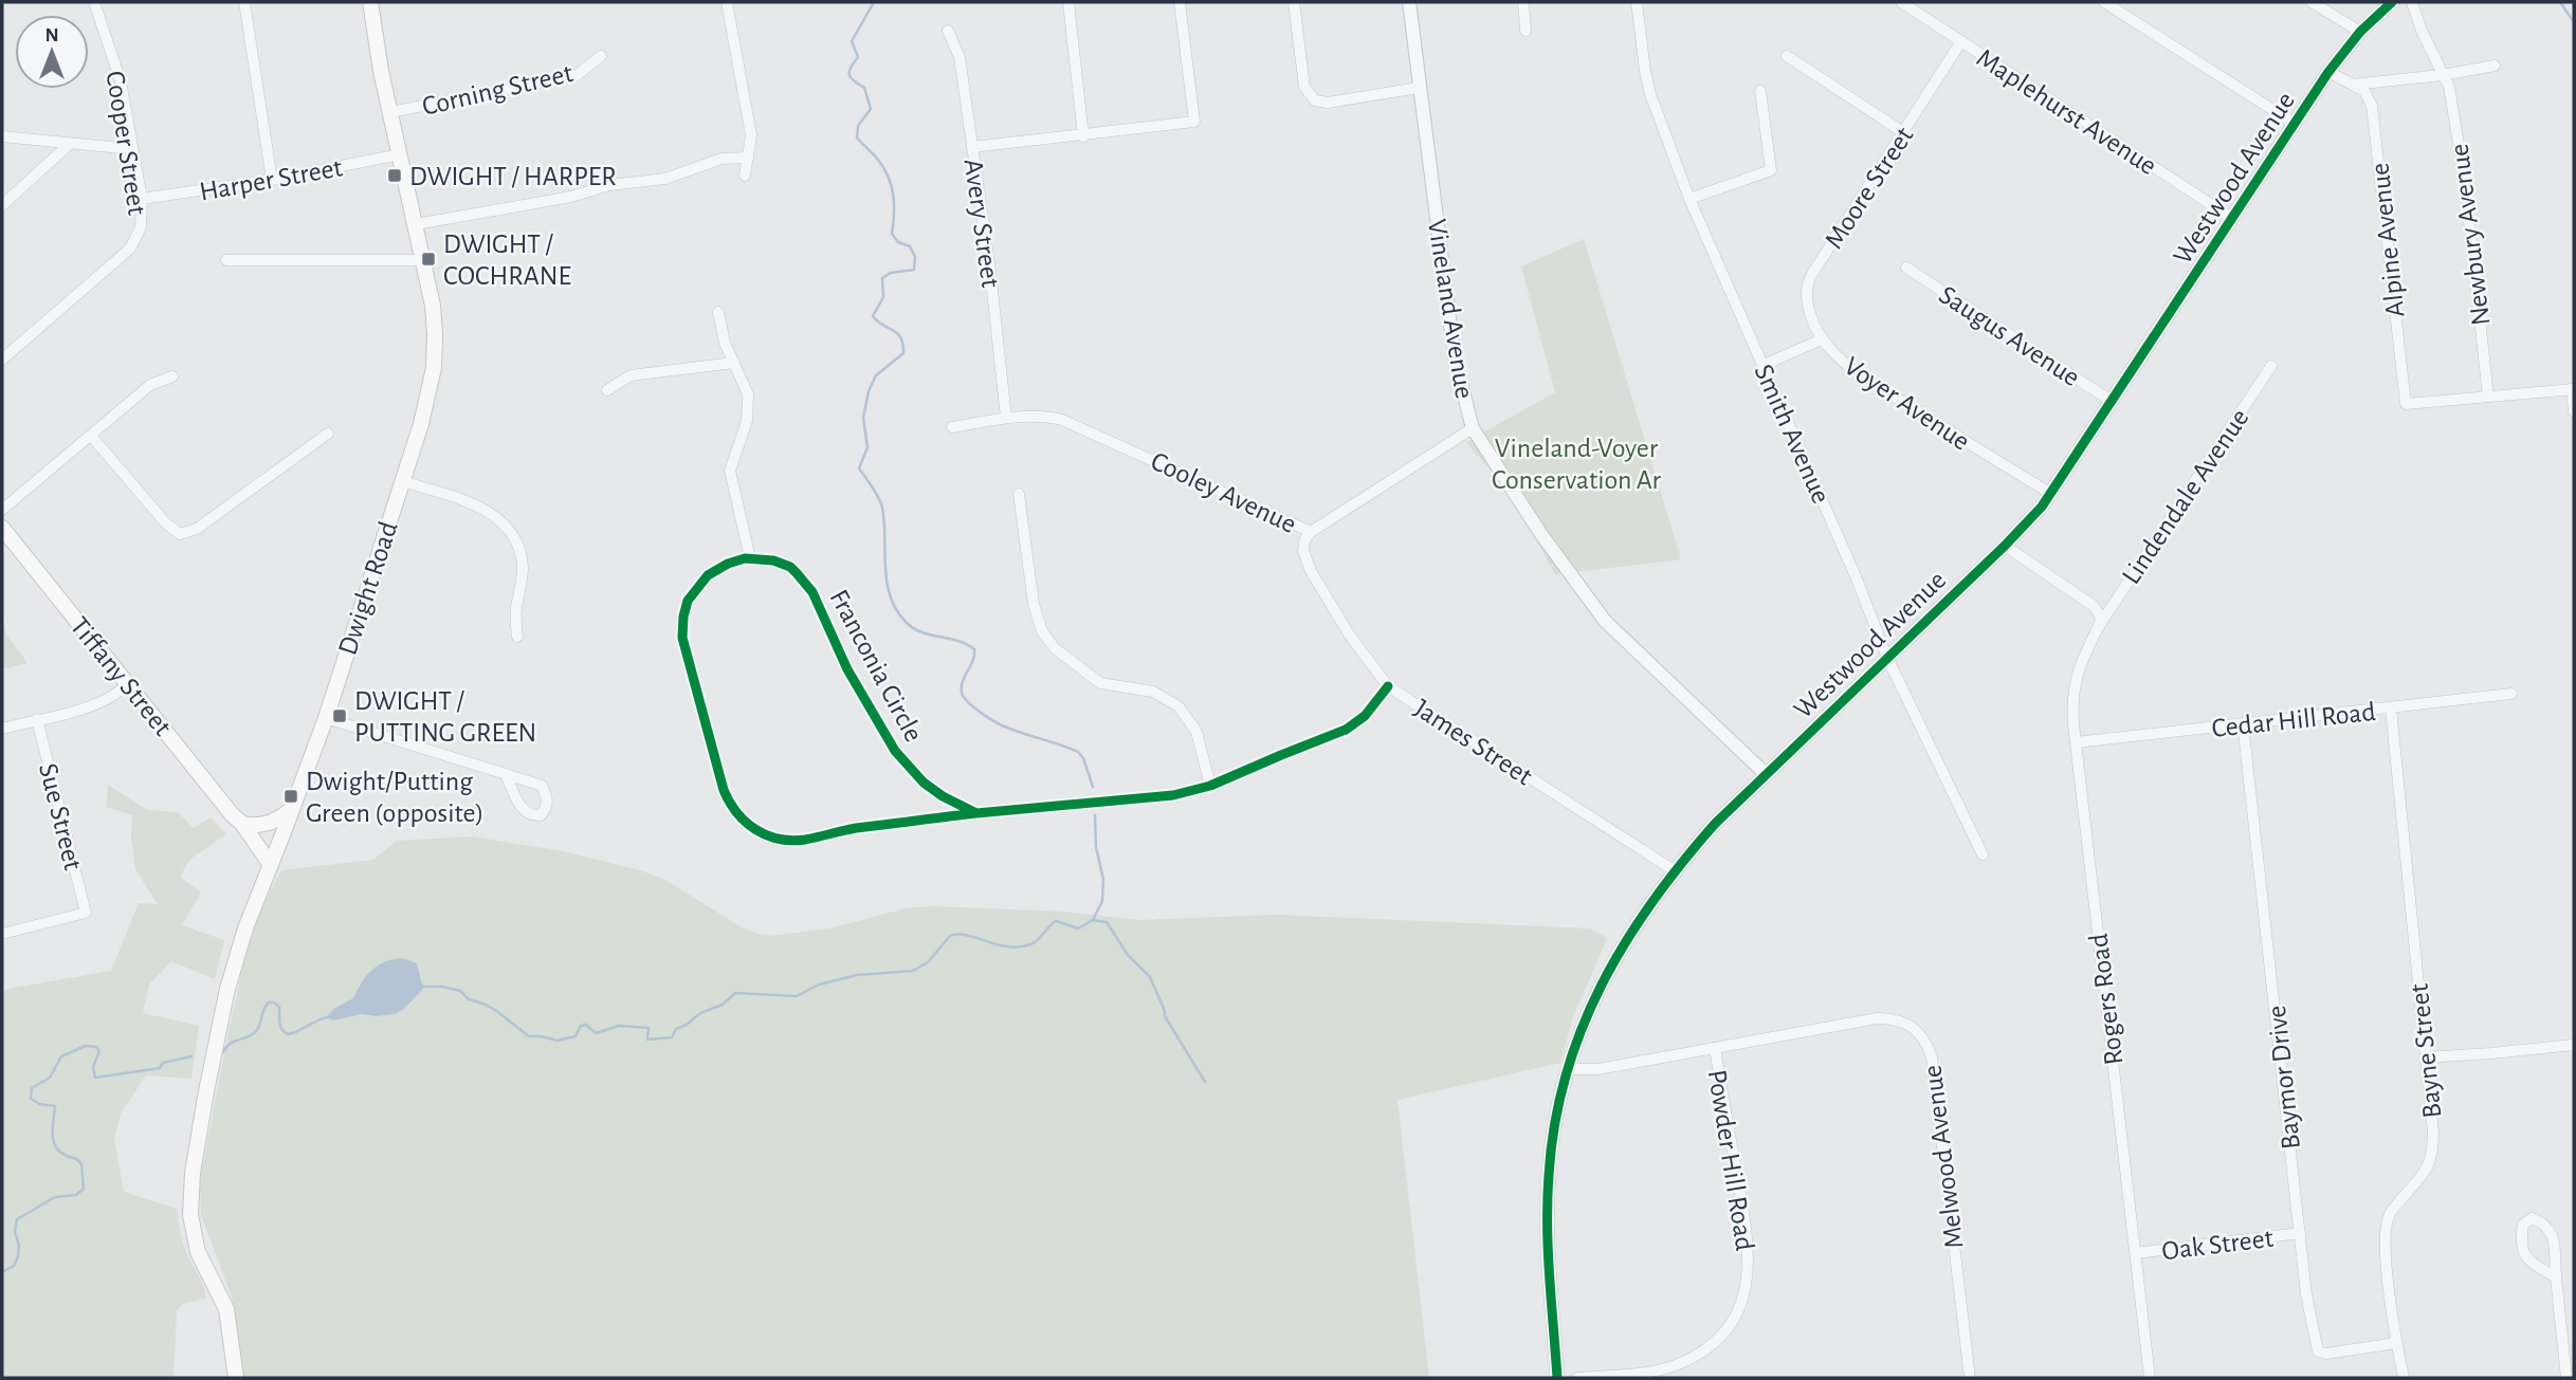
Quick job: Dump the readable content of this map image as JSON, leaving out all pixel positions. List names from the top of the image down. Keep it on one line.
{"streets":{"main road":["Dwight Road","Tiffany Street"],"street":["Corning Street","Maplehurst Avenue","Cooper Street","Westwood Avenue","Harper Street","Moore Street","Avery Street","Newbury Avenue","Alpine Avenue","Vineland Avenue","Saugus Avenue","Voyer Avenue","Smith Avenue","Cooley Avenue","Lindendale Avenue","Franconia Circle","Cedar Hill Road","James Street","Sue Street","Rogers Road","Bayne Street","Baymor Drive","Melwood Avenue","Powder Hill Road","Oak Street"]},"crossings":[["Corning Street","Dwight Road"],["Maplehurst Avenue","Westwood Avenue"],["Maplehurst Avenue","Moore Street"],["Cooper Street","Harper Street"],["Westwood Avenue","Vineland Avenue"],["Westwood Avenue","Saugus Avenue"],["Westwood Avenue","Voyer Avenue"],["Westwood Avenue","Smith Avenue"],["Westwood Avenue","James Street"],["Westwood Avenue","Melwood Avenue"],["Harper Street","Dwight Road"],["Moore Street","Voyer Avenue"],["Avery Street","Cooley Avenue"],["Newbury Avenue","Alpine Avenue"],["Vineland Avenue","Cooley Avenue"],["Voyer Avenue","Smith Avenue"],["Cooley Avenue","James Street"],["Lindendale Avenue","Rogers Road"],["Dwight Road","Tiffany Street"],["Cedar Hill Road","Rogers Road"],["Cedar Hill Road","Bayne Street"],["Cedar Hill Road","Baymor Drive"],["Rogers Road","Oak Street"],["Bayne Street","Baymor Drive"],["Baymor Drive","Oak Street"],["Melwood Avenue","Powder Hill Road"]],"parks":["Vineland-Voyer Conservation Ar"],"places":{"transit":["DWIGHT / HARPER","DWIGHT / COCHRANE","DWIGHT / PUTTING GREEN","Dwight/Putting Green (opposite)"]},"north":"top"}
